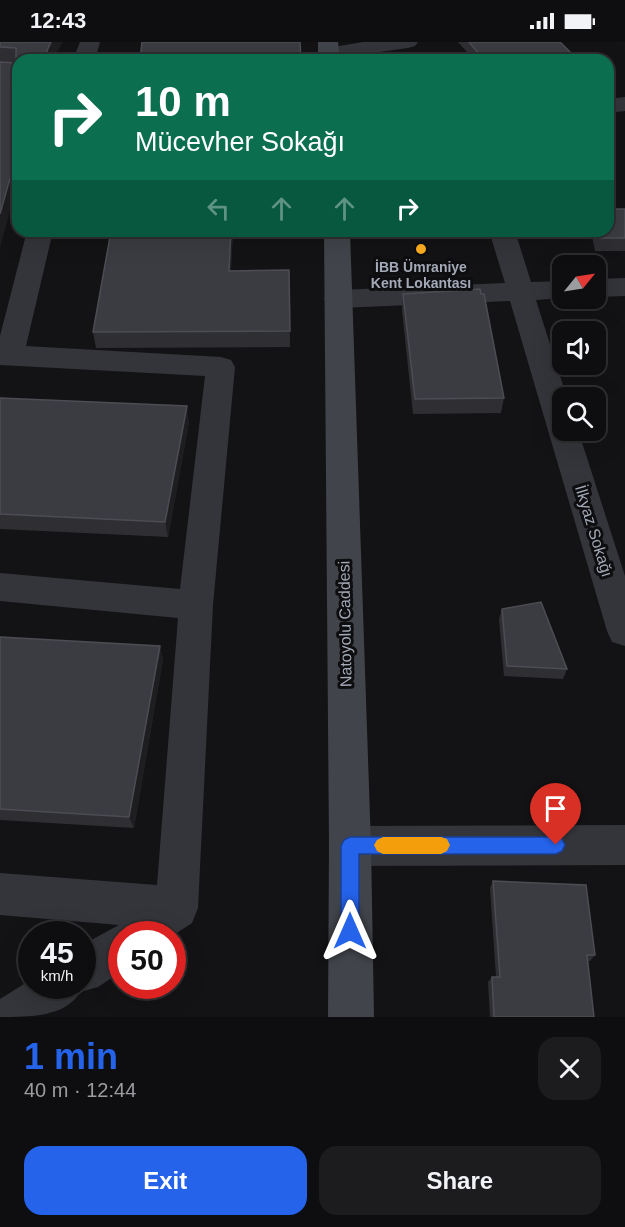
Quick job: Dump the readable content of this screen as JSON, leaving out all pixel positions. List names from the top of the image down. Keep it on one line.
{"streets":{"main road":["Natoyolu Caddesi"],"street":["İlkyaz Sokağı"]},"places":["İBB Ümraniye Kent Lokantası"],"north":"top right","page":{"status":"12:43","turn":["10 m","Mücevher Sokağı"],"speed":"45 km/h","limit":"50","heading":["1 min","40 m · 12:44"],"buttons":["Exit","Share"]}}
